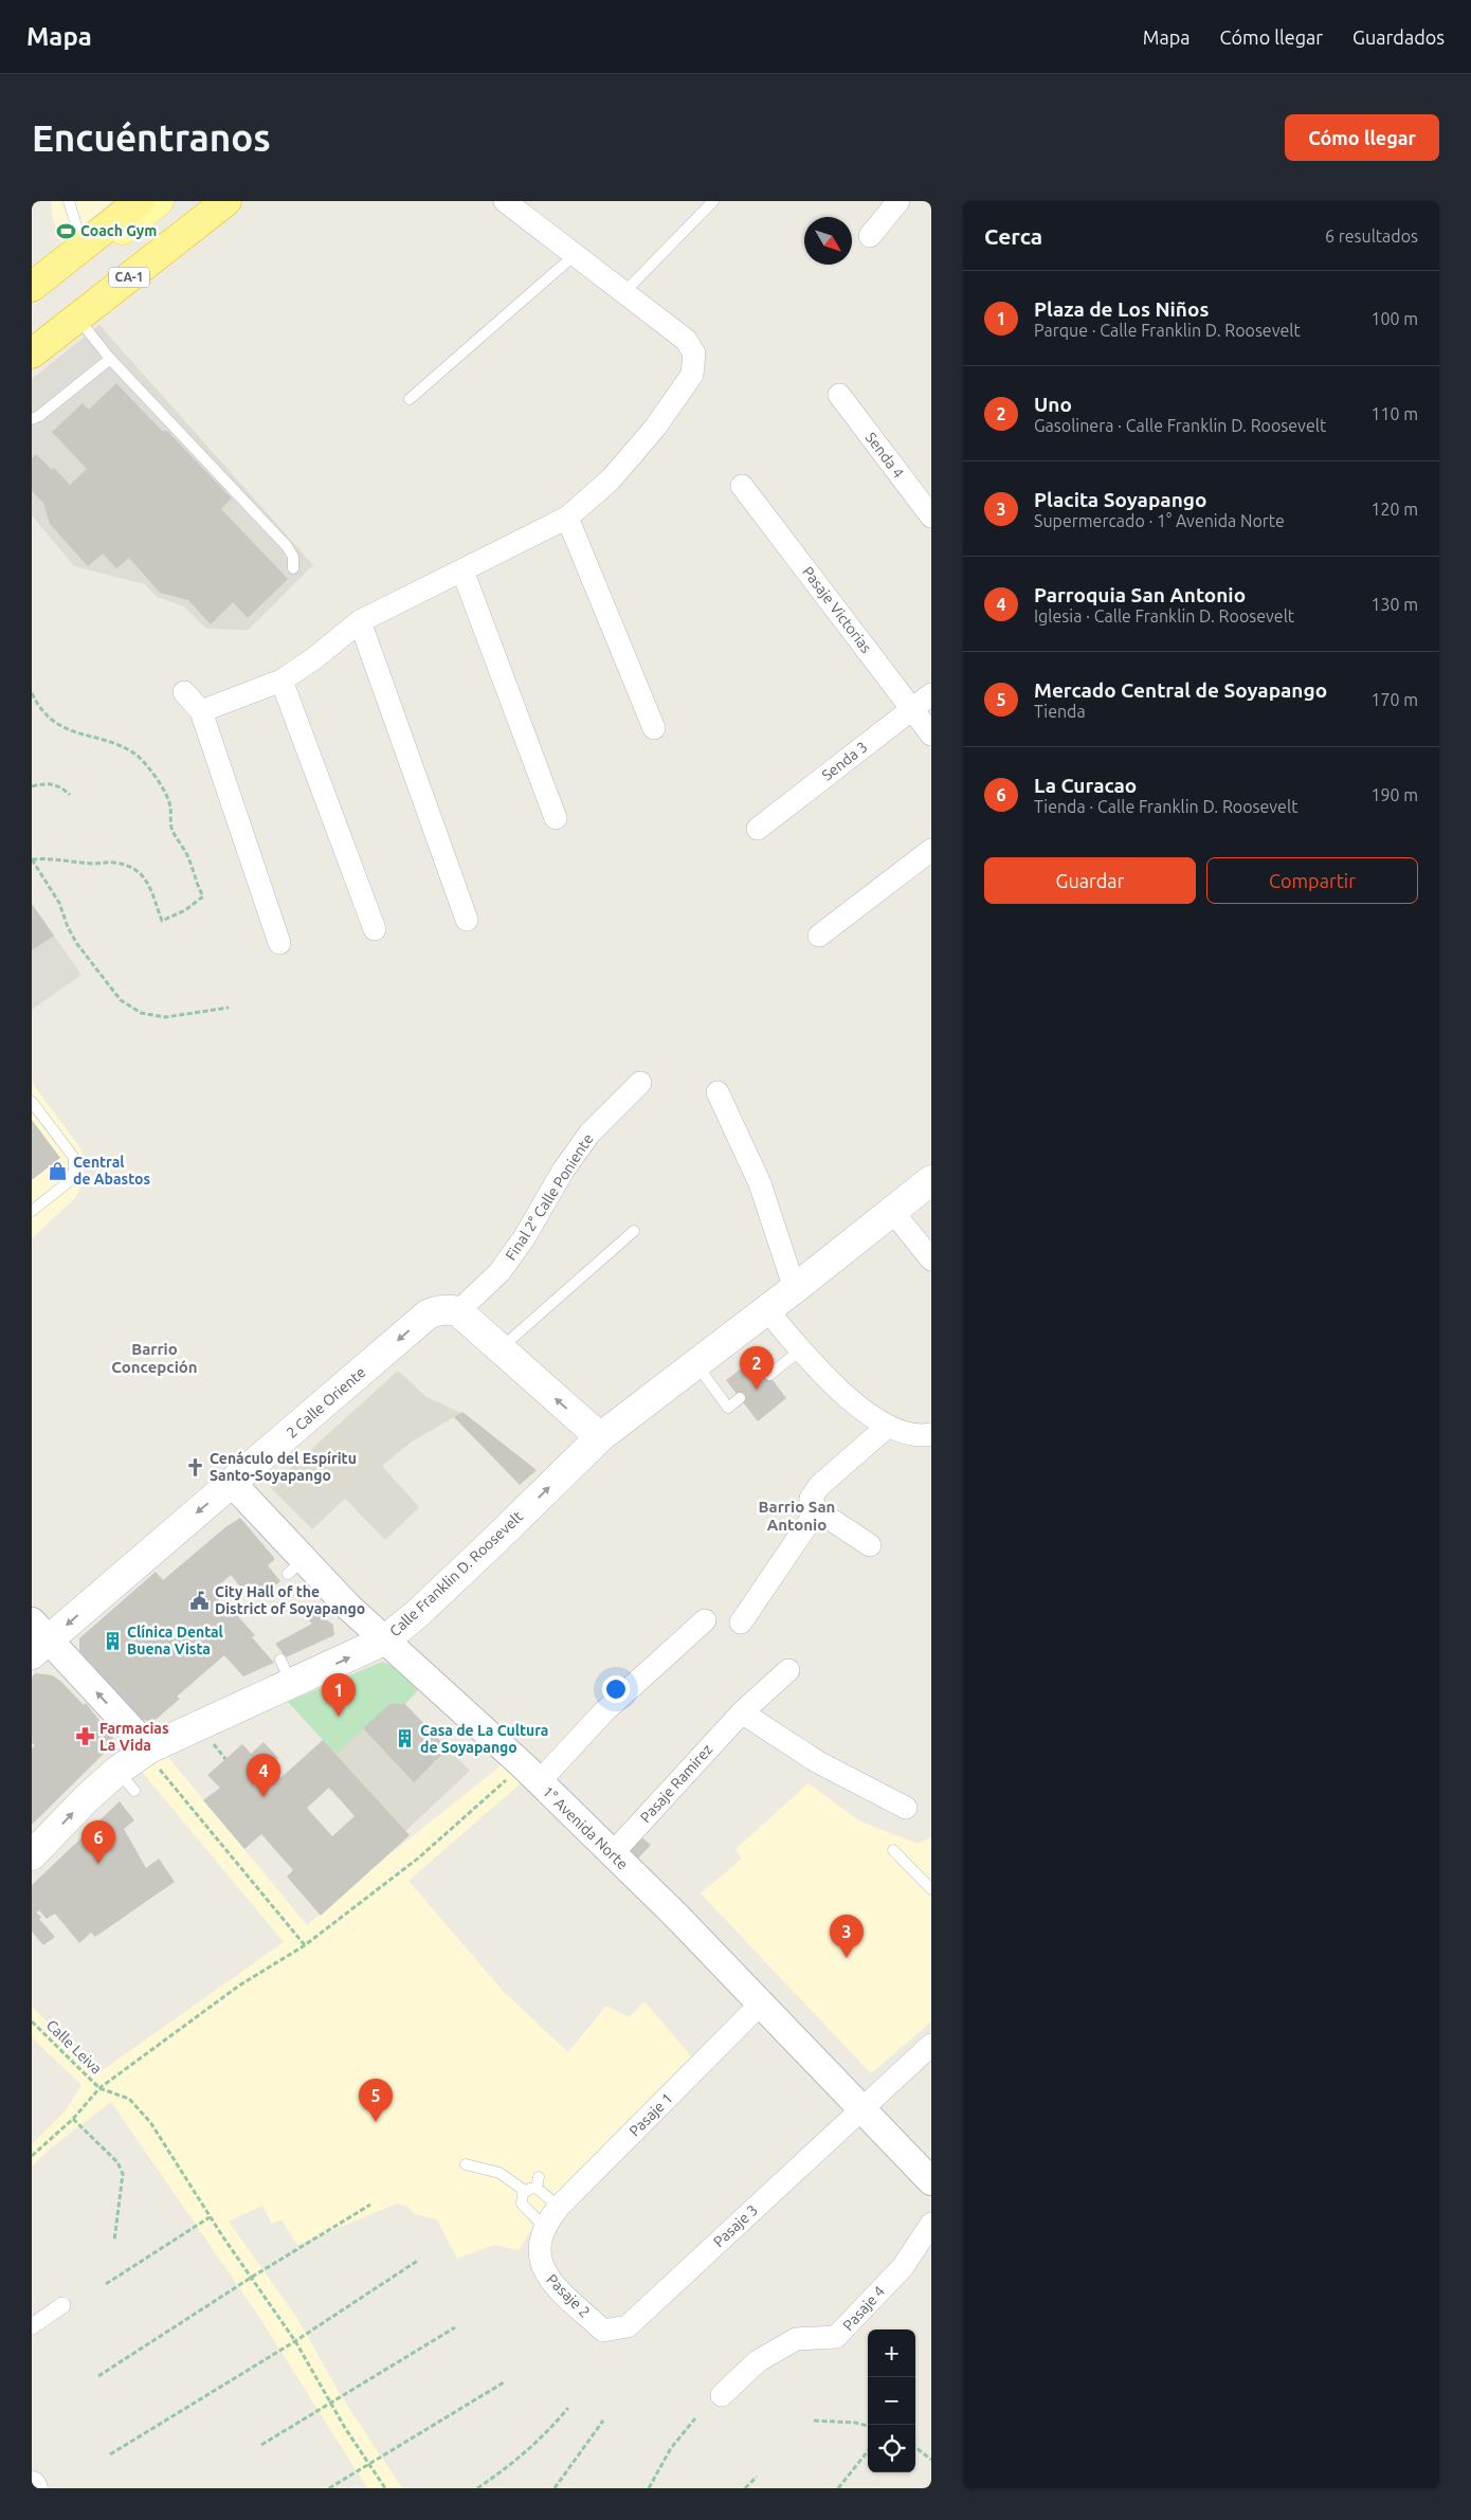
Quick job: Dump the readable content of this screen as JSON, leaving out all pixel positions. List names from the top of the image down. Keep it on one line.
{"streets":{"highway":["CA-1"],"main road":["2 Calle Oriente","Calle Franklin D. Roosevelt"],"street":["Senda 4","Pasaje Victorias","Senda 3","Final 2° Calle Poniente","Pasaje Ramirez","1° Avenida Norte","Pasaje 1","Pasaje 3","Pasaje 2","Pasaje 4"],"path":["Calle Leiva"]},"crossings":[["Pasaje Victorias","Senda 3"],["Final 2° Calle Poniente","2 Calle Oriente"],["2 Calle Oriente","1° Avenida Norte"],["Calle Franklin D. Roosevelt","1° Avenida Norte"],["Pasaje Ramirez","1° Avenida Norte"],["1° Avenida Norte","Pasaje 1"],["1° Avenida Norte","Pasaje 3"],["Pasaje 1","Pasaje 2"],["Pasaje 3","Pasaje 2"]],"one_way":["2 Calle Oriente","Calle Franklin D. Roosevelt"],"districts":["Barrio Concepción","Barrio San Antonio"],"places":{"sports":["Coach Gym"],"shop":["Central de Abastos"],"church":["Cenáculo del Espíritu Santo-Soyapango"],"public building":["City Hall of the District of Soyapango"],"building":["Clínica Dental Buena Vista","Casa de La Cultura de Soyapango"],"pharmacy":["Farmacias La Vida"]},"north":"bottom right","page":{"header":"Mapa","nav":["Mapa","Cómo llegar","Guardados"],"buttons":["Cómo llegar",["Guardar","Compartir"]],"title":"Encuéntranos","heading":["Cerca","6 resultados"],"list":[{"mark":"1","name":"Plaza de Los Niños","note":"Parque · Calle Franklin D. Roosevelt","value":"100 m"},{"mark":"2","name":"Uno","note":"Gasolinera · Calle Franklin D. Roosevelt","value":"110 m"},{"mark":"3","name":"Placita Soyapango","note":"Supermercado · 1° Avenida Norte","value":"120 m"},{"mark":"4","name":"Parroquia San Antonio","note":"Iglesia · Calle Franklin D. Roosevelt","value":"130 m"},{"mark":"5","name":"Mercado Central de Soyapango","note":"Tienda","value":"170 m"},{"mark":"6","name":"La Curacao","note":"Tienda · Calle Franklin D. Roosevelt","value":"190 m"}],"pins":["2","1","4","6","3","5"],"map_buttons":["+","−"]}}
